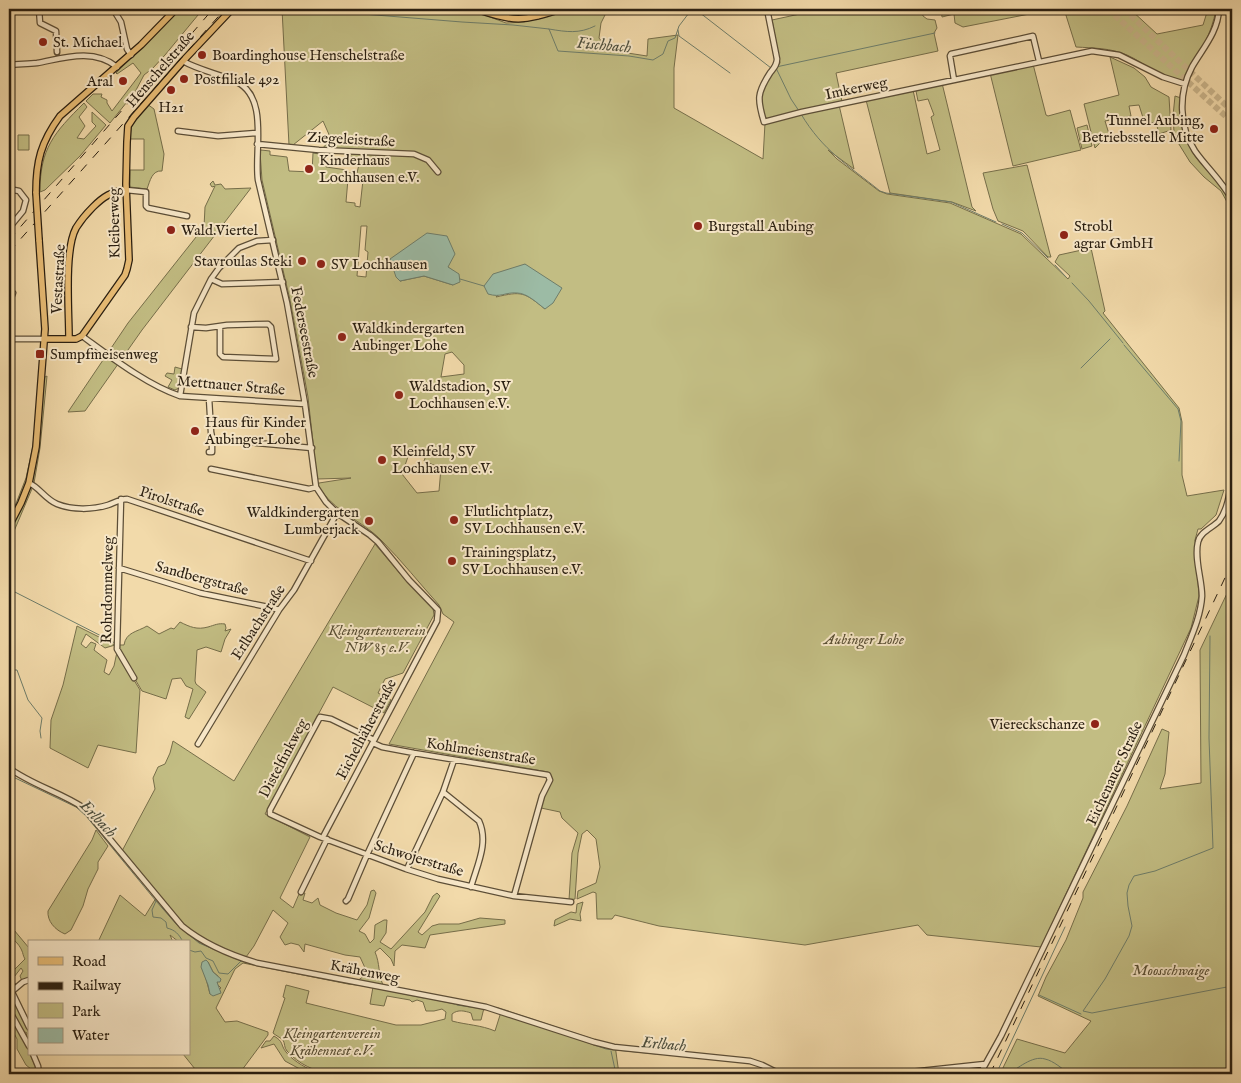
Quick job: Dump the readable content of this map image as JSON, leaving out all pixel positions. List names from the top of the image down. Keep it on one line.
{"streets":{"main road":["Henschelstraße","Kleiberweg","Vestastraße"],"street":["Imkerweg","Ziegeleistraße","Federseestraße","Mettnauer Straße","Pirolstraße","Sandbergstraße","Rohrdommelweg","Erlbachstraße","Eichelhäherstraße","Kohlmeisenstraße","Distelfinkweg","Eichenauer Straße","Schwojerstraße","Krähenweg"]},"crossings":[["Henschelstraße","Kleiberweg"],["Henschelstraße","Federseestraße"],["Ziegeleistraße","Federseestraße"],["Kleiberweg","Vestastraße"],["Kleiberweg","Mettnauer Straße"],["Federseestraße","Mettnauer Straße"],["Pirolstraße","Rohrdommelweg"],["Pirolstraße","Erlbachstraße"],["Sandbergstraße","Rohrdommelweg"],["Sandbergstraße","Erlbachstraße"],["Erlbachstraße","Eichelhäherstraße"],["Eichelhäherstraße","Kohlmeisenstraße"],["Eichelhäherstraße","Schwojerstraße"],["Kohlmeisenstraße","Distelfinkweg"],["Kohlmeisenstraße","Schwojerstraße"],["Distelfinkweg","Schwojerstraße"]],"water":["Fischbach","Erlbach"],"parks":["Kleingartenverein NW 85 e.V.","Aubinger Lohe","Moosschwaige","Kleingartenverein Krähennest e.V."],"places":{"other":["St. Michael","Boardinghouse Henschelstraße","Postfiliale 492","Aral","H21","Tunnel Aubing, Betriebsstelle Mitte","Kinderhaus Lochhausen e.V.","Burgstall Aubing","Wald.Viertel","Strobl agrar GmbH","Stavroulas Steki","SV Lochhausen","Waldkindergarten Aubinger Lohe","Waldstadion, SV Lochhausen e.V.","Haus für Kinder Aubinger Lohe","Kleinfeld, SV Lochhausen e.V.","Flutlichtplatz, SV Lochhausen e.V.","Waldkindergarten Lumberjack","Trainingsplatz, SV Lochhausen e.V.","Viereckschanze"],"transit":["Sumpfmeisenweg"]},"legend":["Road","Railway","Park","Water"]}
